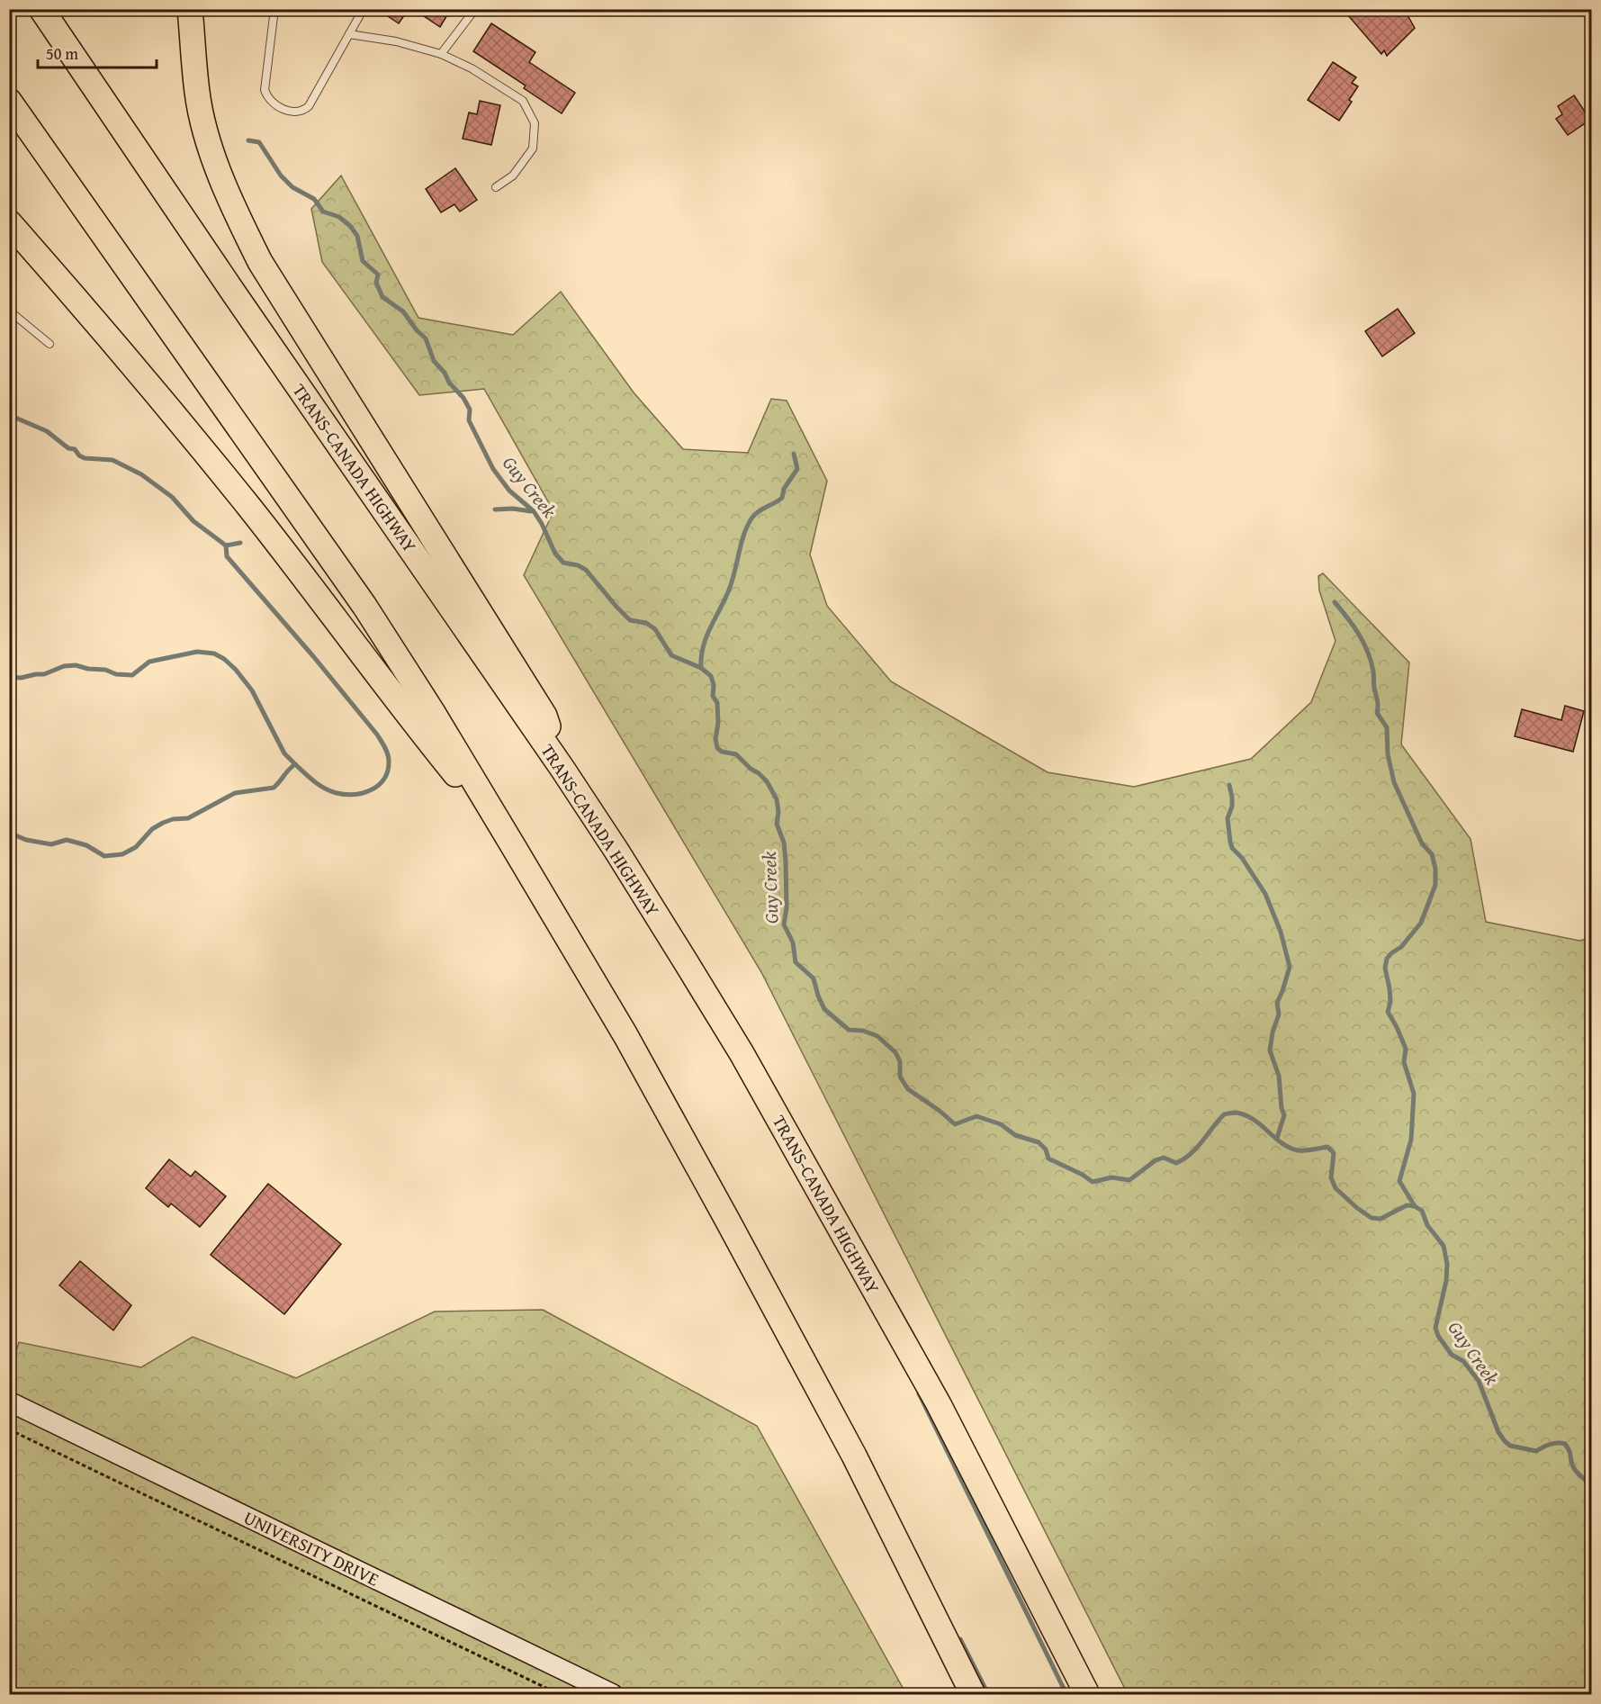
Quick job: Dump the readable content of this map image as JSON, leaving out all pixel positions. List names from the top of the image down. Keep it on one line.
{"streets":{"highway":["TRANS-CANADA HIGHWAY"],"street":["UNIVERSITY DRIVE"]},"water":["Guy Creek"],"scale_bar":"50 m"}
